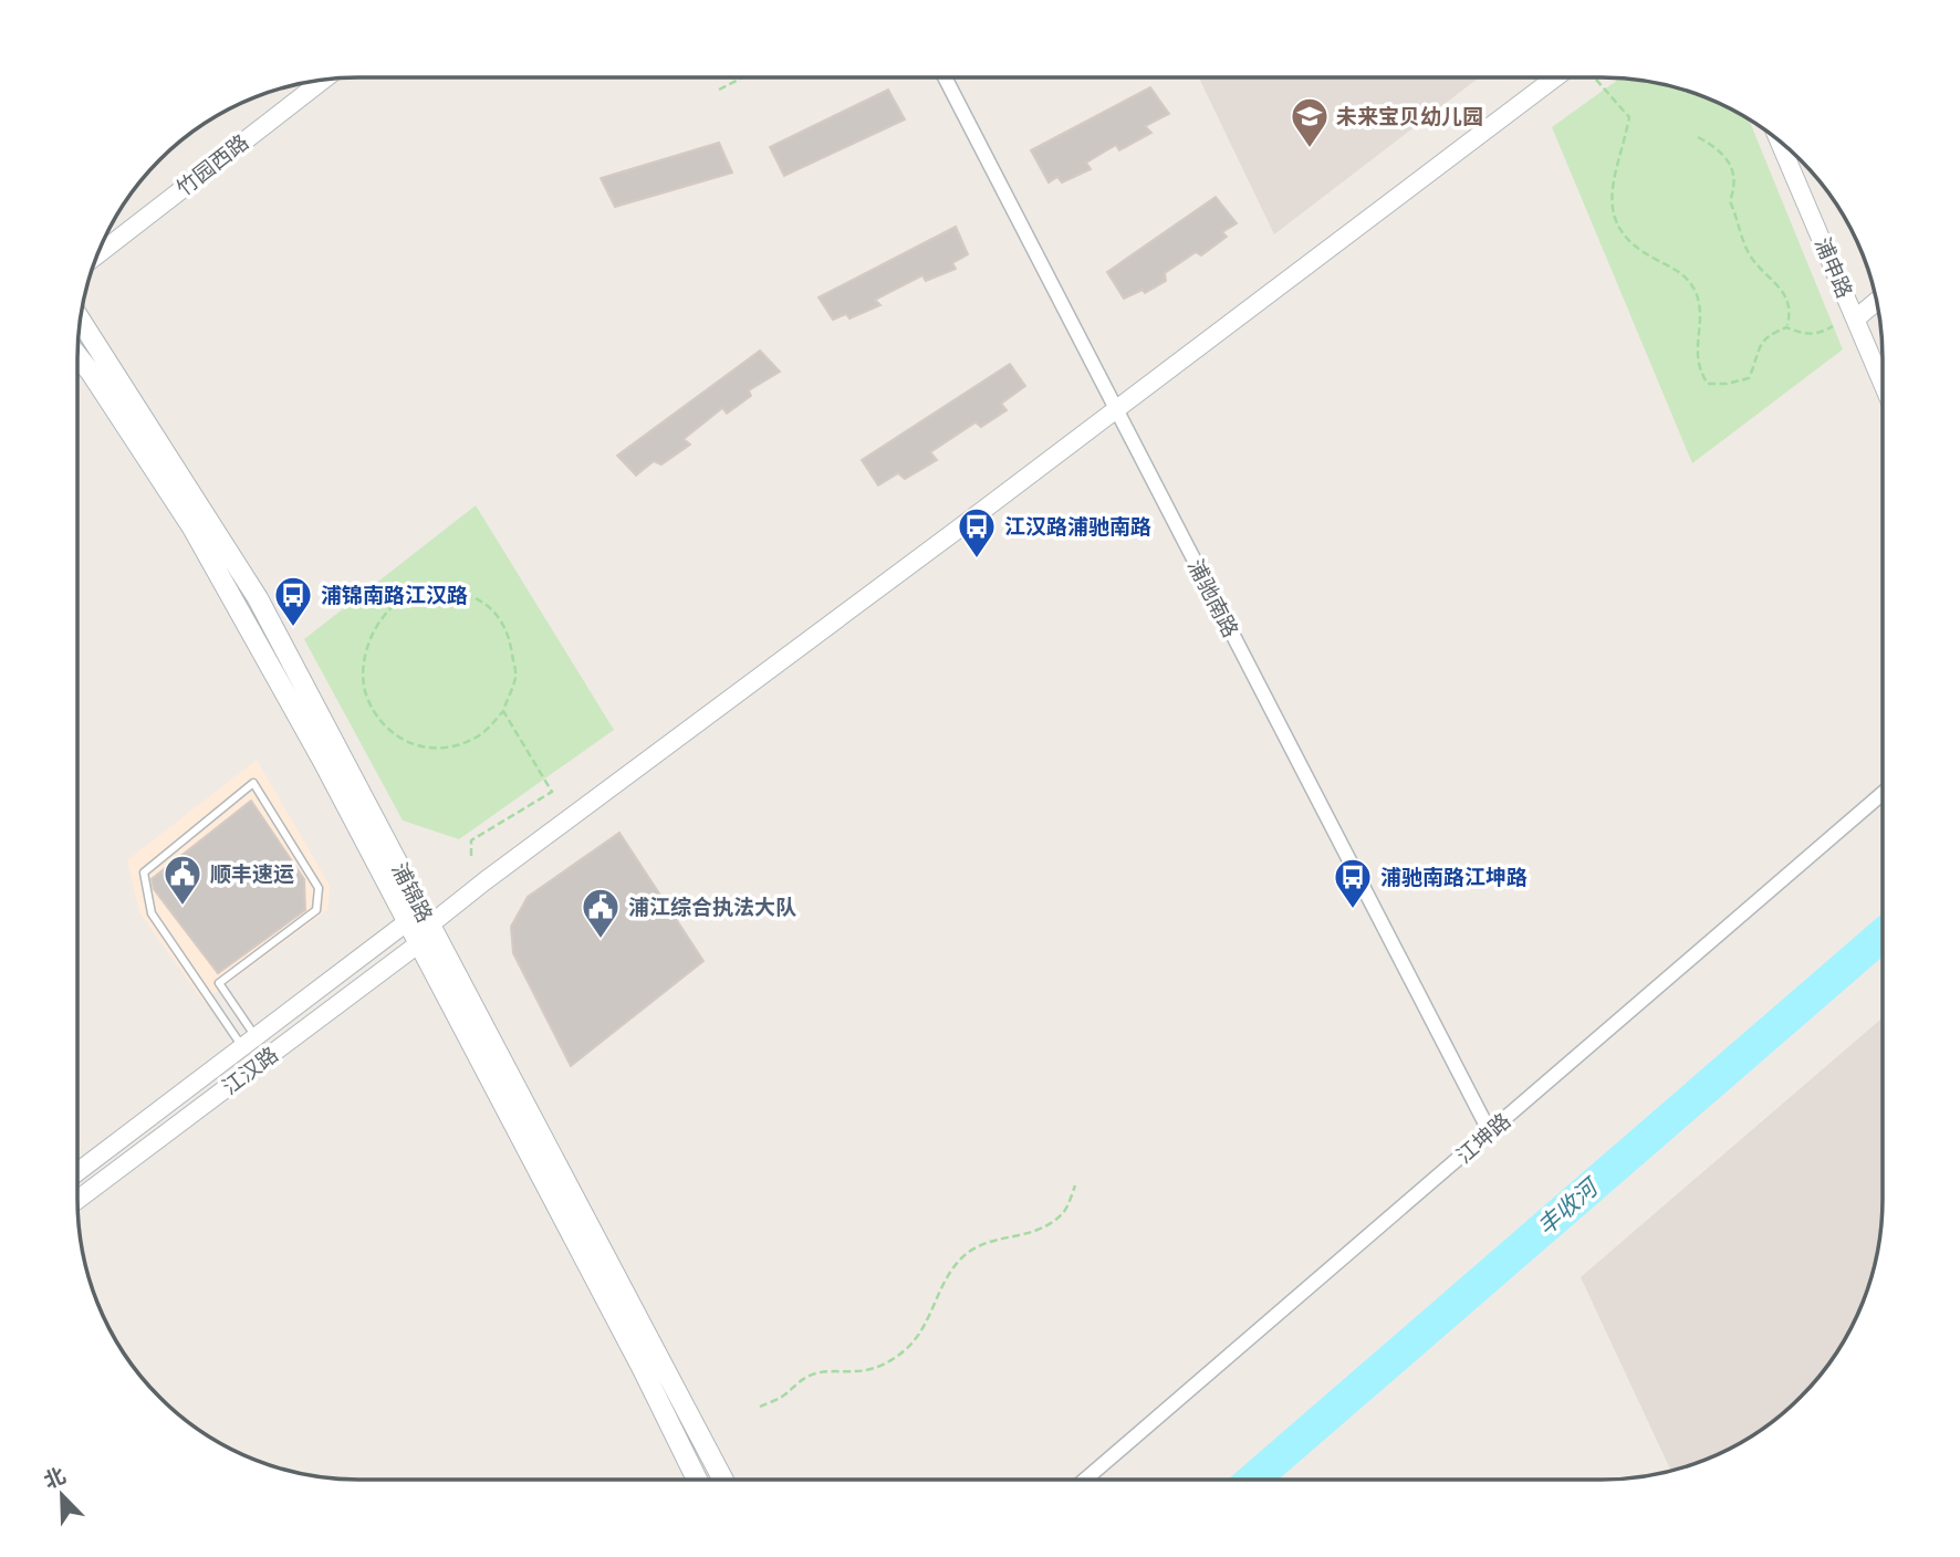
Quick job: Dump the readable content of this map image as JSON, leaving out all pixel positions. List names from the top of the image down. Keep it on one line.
{"streets":{"main road":["浦锦路"],"street":["竹园西路","浦申路","浦驰南路","江汉路","江坤路"]},"crossings":[["浦驰南路","江坤路"],["浦锦路","江汉路"]],"water":["丰收河"],"places":{"school or university":["未来宝贝幼儿园"],"bus stop":["江汉路浦驰南路","浦锦南路江汉路","浦驰南路江坤路"],"public building":["顺丰速运","浦江综合执法大队"]},"north":"top left"}
